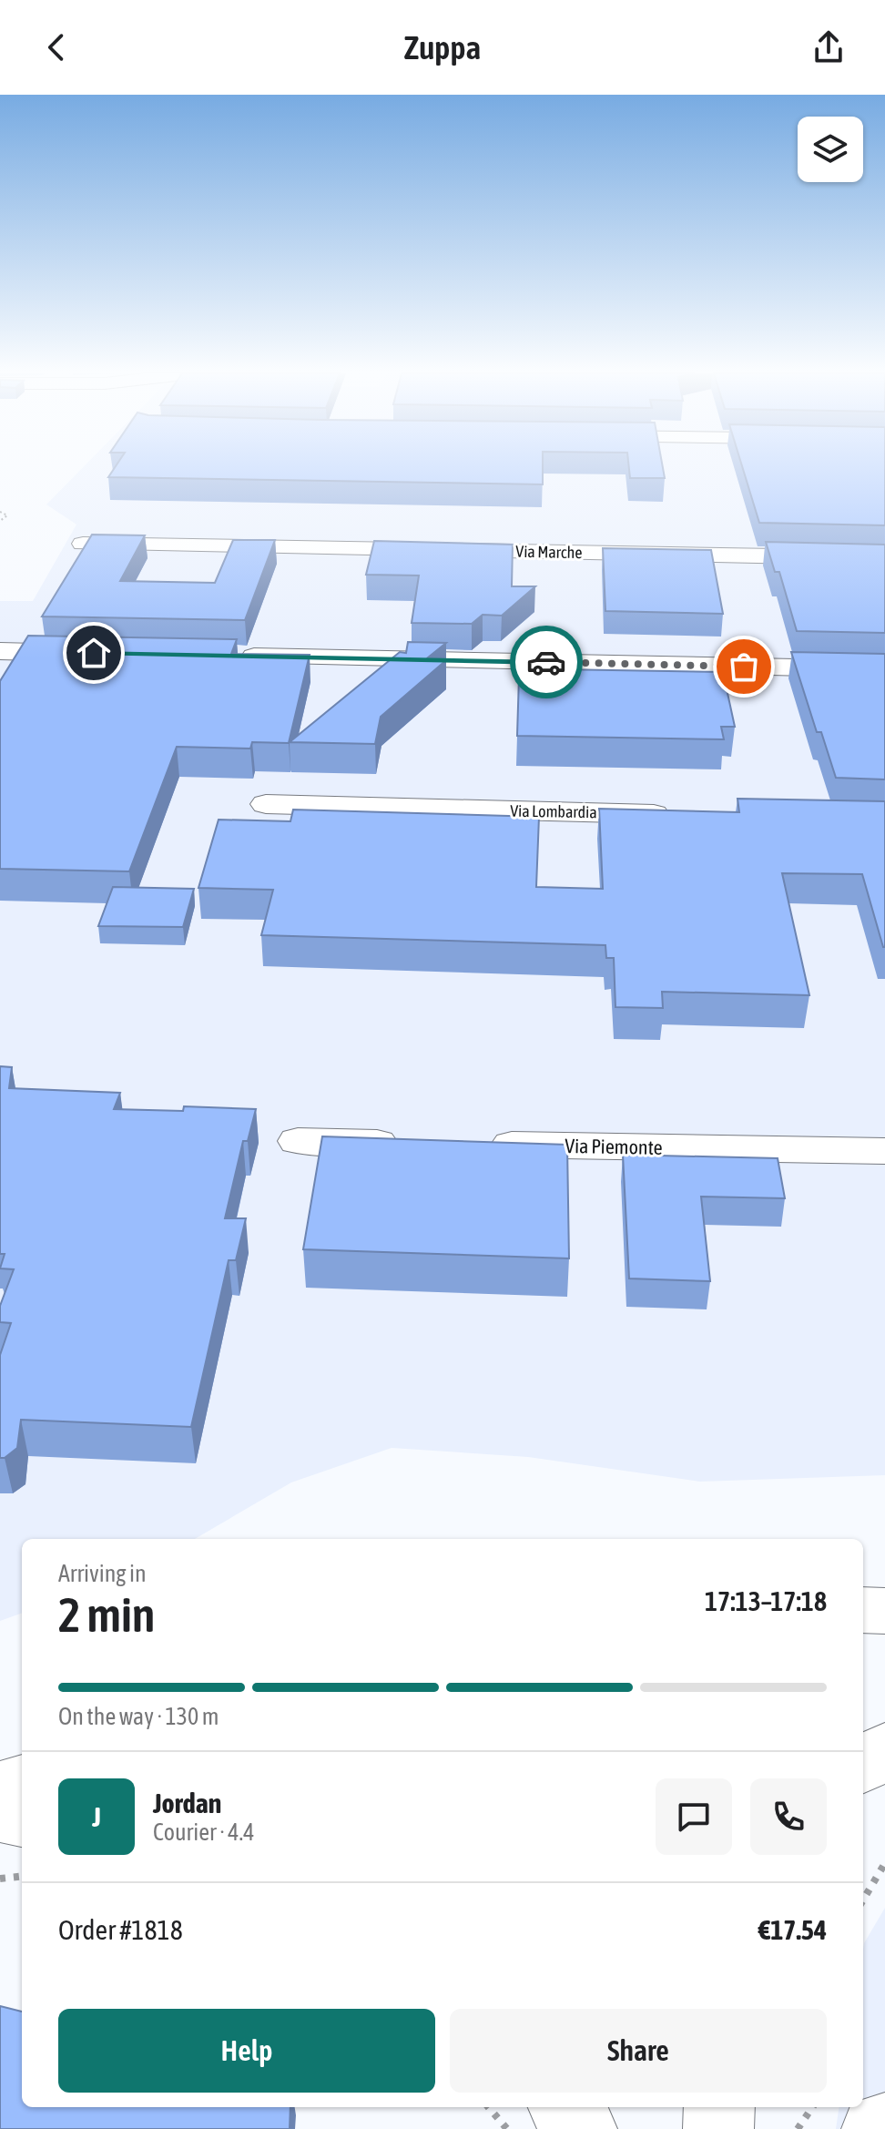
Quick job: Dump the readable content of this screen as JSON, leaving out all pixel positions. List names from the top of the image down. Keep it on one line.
{"streets":{"main road":["Via Marche","Via Lombardia","Via Piemonte"]},"page":{"header":"Zuppa","heading":["2 min","Arriving in","17:13–17:18"],"panel":["Jordan","Courier · 4.4","Order #1818","€17.54"],"bar":"On the way · 130 m","round":"J","buttons":["Help","Share"]}}
